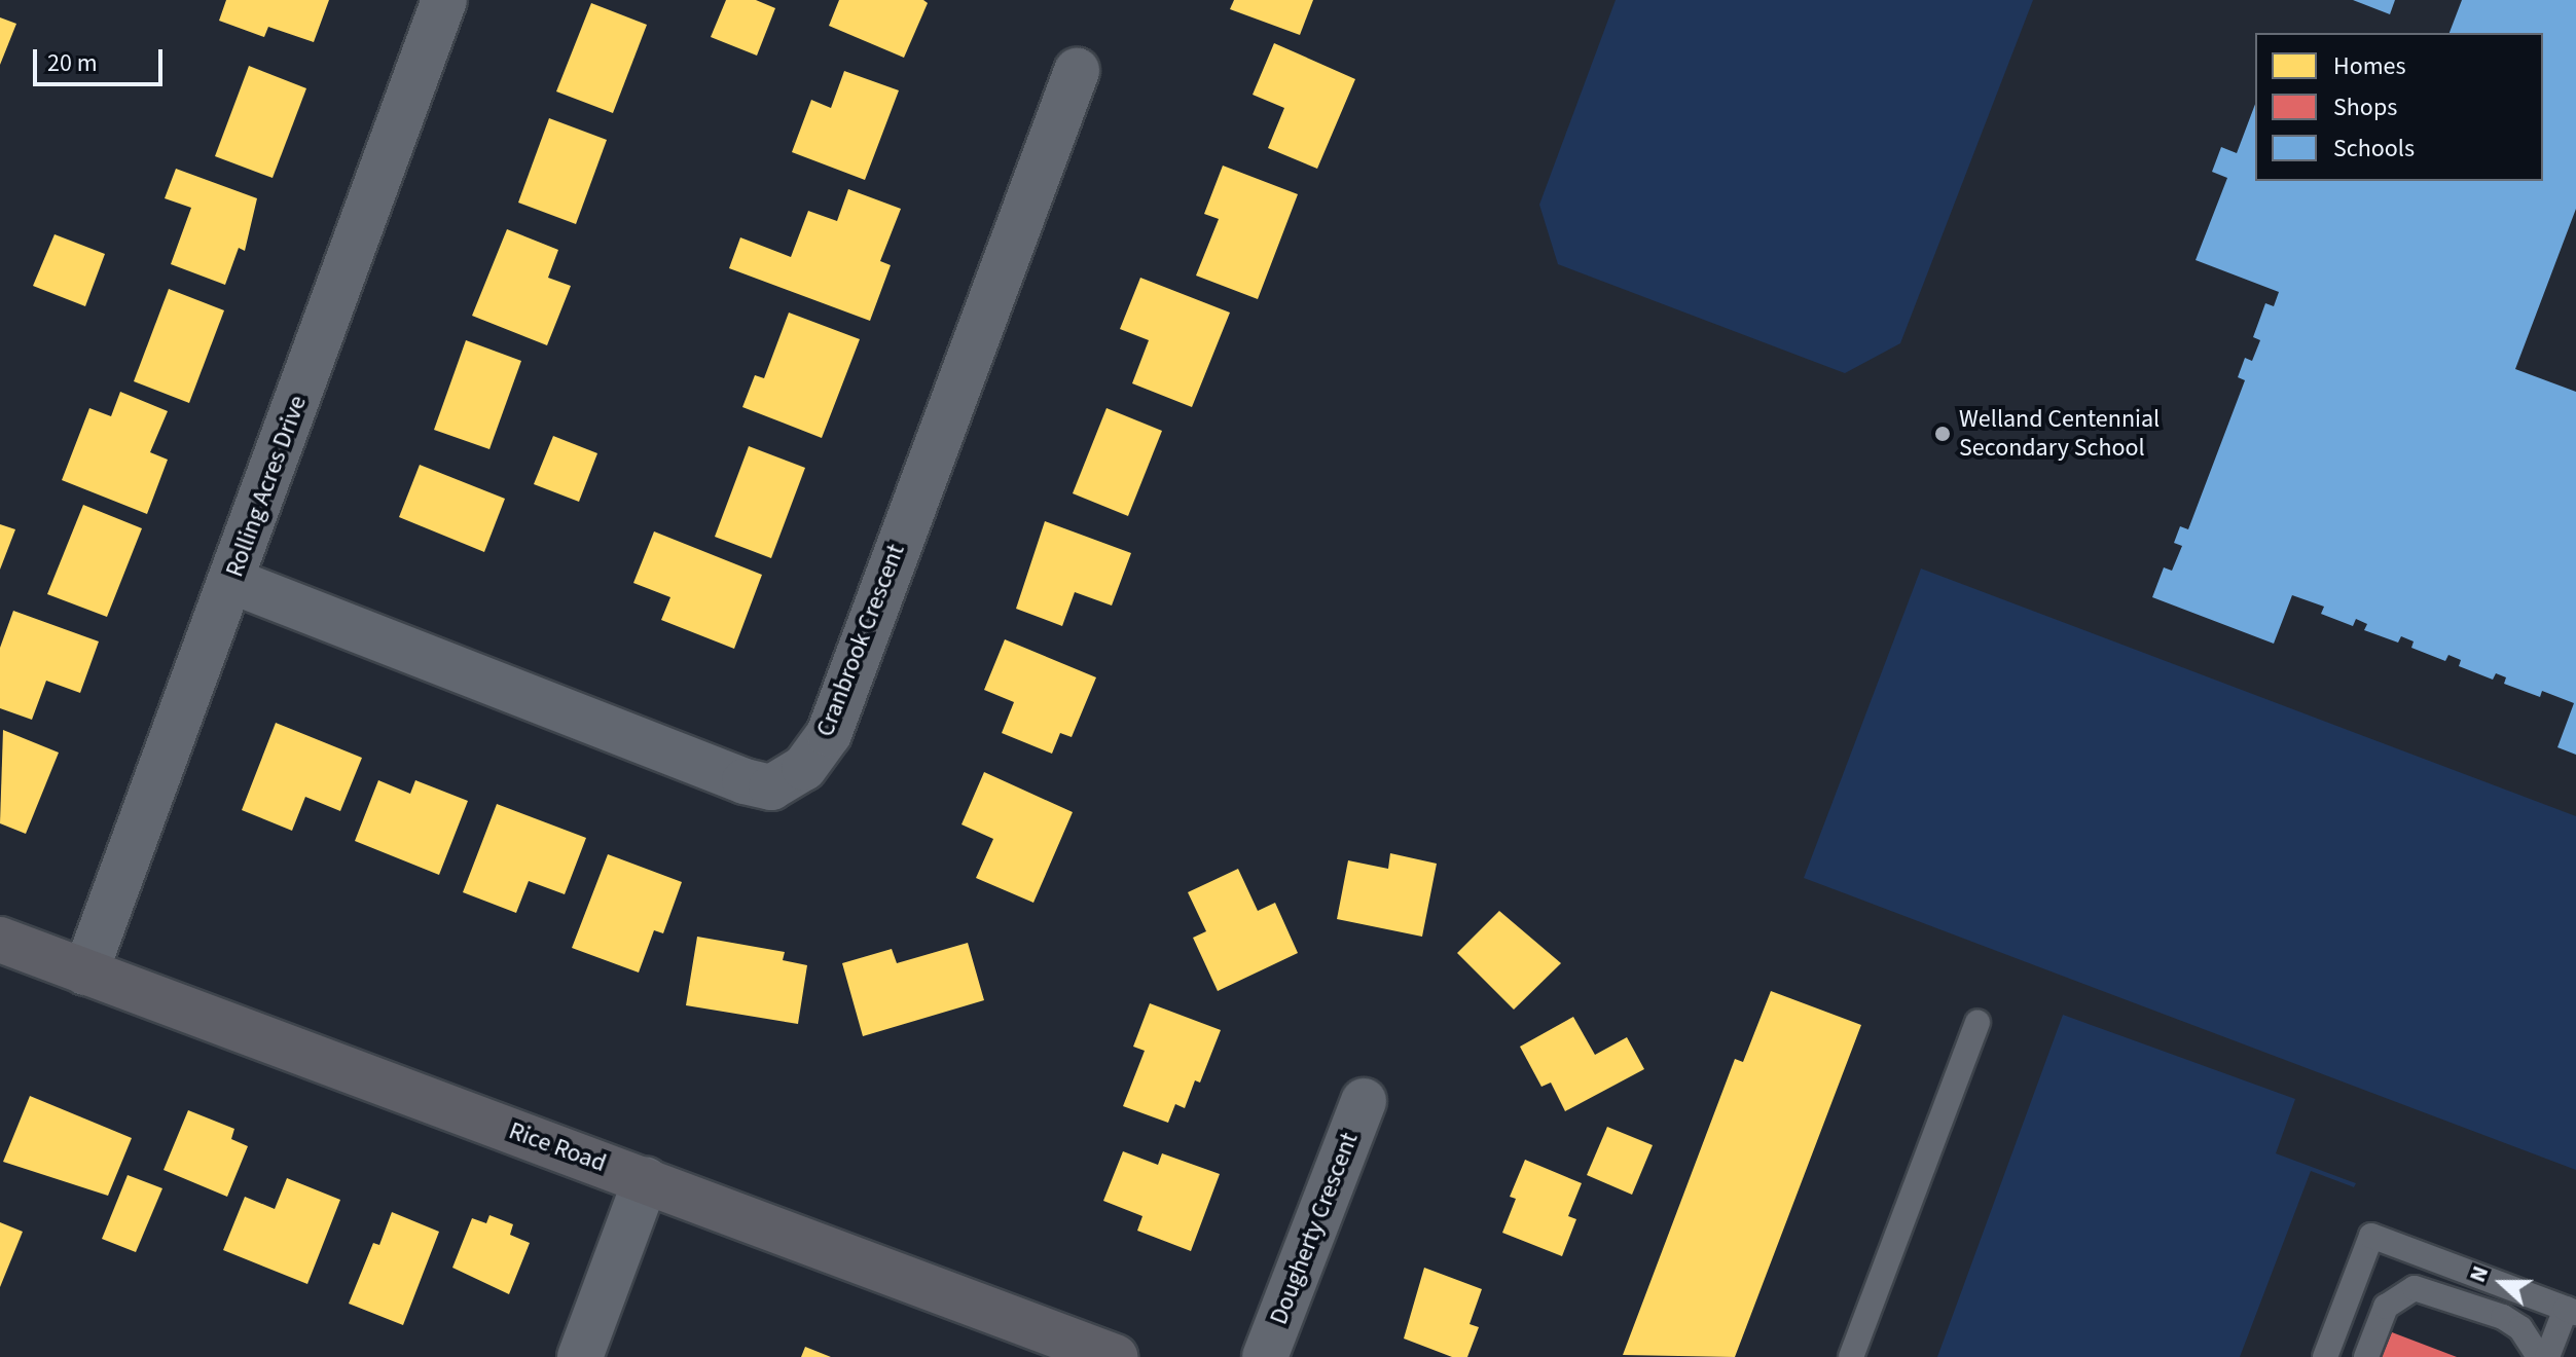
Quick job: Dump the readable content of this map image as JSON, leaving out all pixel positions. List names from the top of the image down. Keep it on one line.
{"streets":{"main road":["Rice Road"],"street":["Rolling Acres Drive","Cranbrook Crescent","Dougherty Crescent"]},"crossings":[["Rolling Acres Drive","Cranbrook Crescent"],["Rolling Acres Drive","Rice Road"]],"places":["Welland Centennial Secondary School"],"legend":["Homes","Shops","Schools"],"scale_bar":"20 m","north":"left"}
